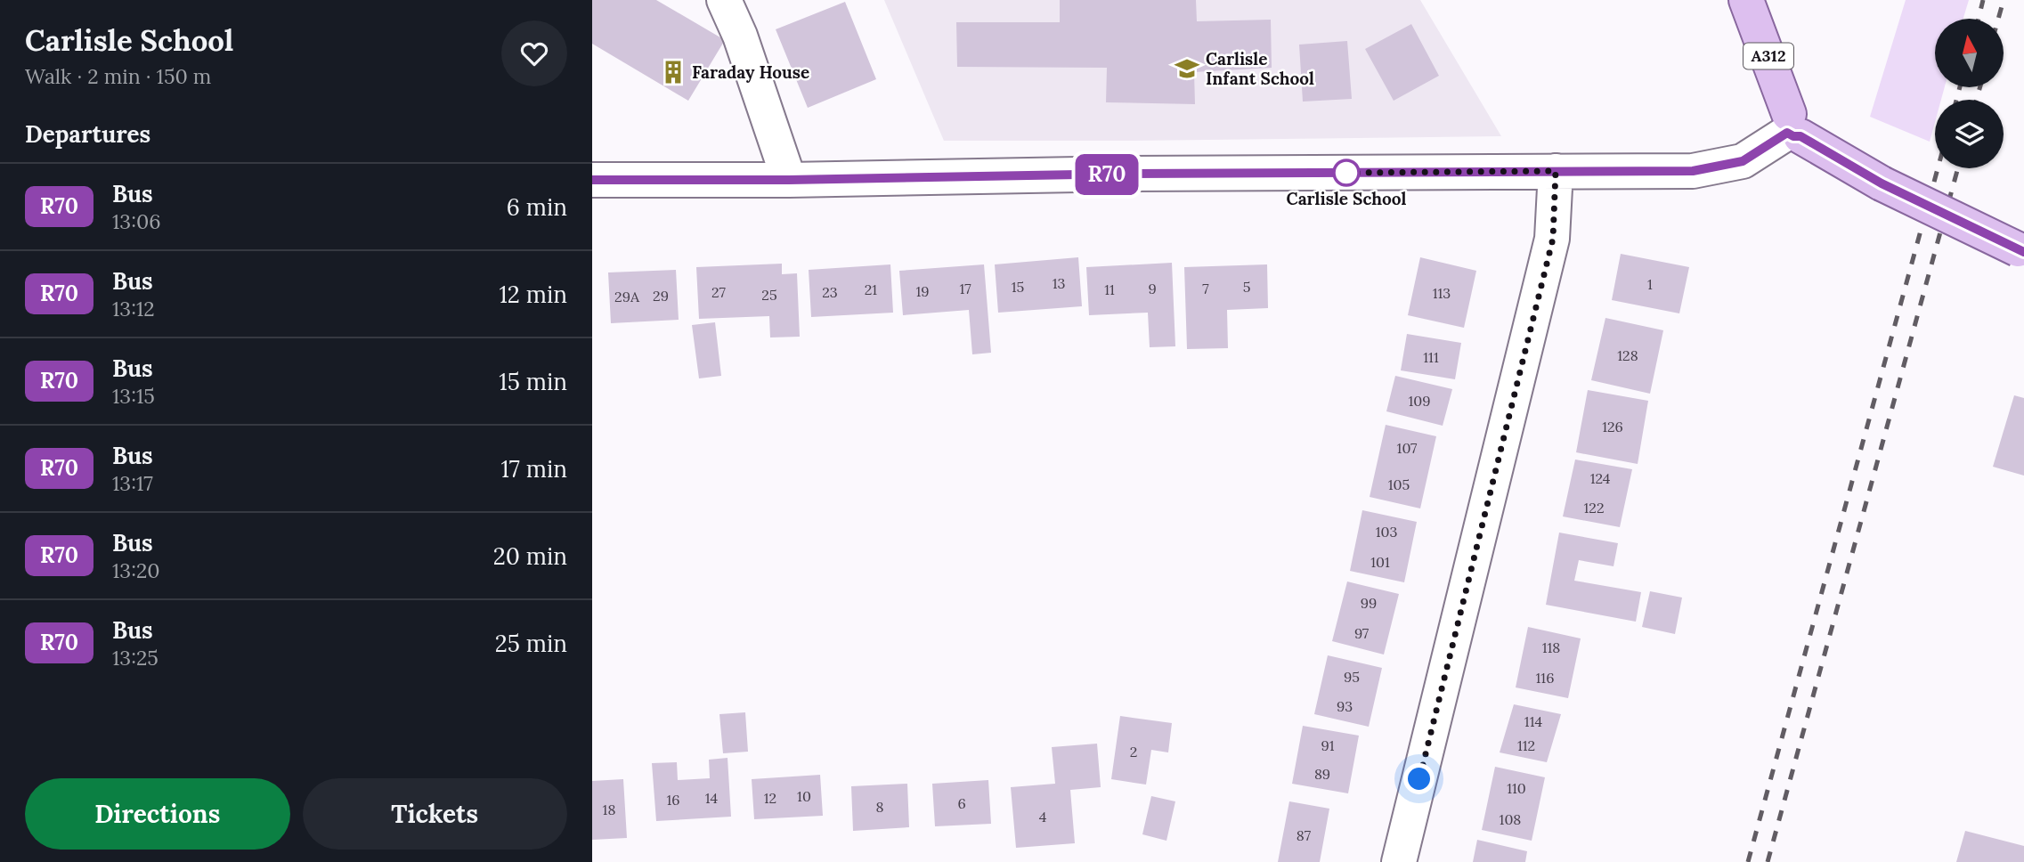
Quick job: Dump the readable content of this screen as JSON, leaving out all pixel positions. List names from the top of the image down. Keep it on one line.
{"streets":{"main road":["A312"]},"places":{"school or university":["Carlisle Infant School"],"building":["Faraday House"],"other":["Carlisle School"]},"lines":["bus line R70"],"house_numbers":["13","1","15","5","17","9","7","21","11","19","27","23","113","25","29","29A","128","111","109","126","107","124","105","122","103","101","99","97","118","95","116","93","114","91","112","2","89","110","10","14","12","16","6","8","18","4","108","87"],"north":"top","page":{"heading":[["Carlisle School","Walk · 2 min · 150 m"],"Departures"],"on_map":"R70","list":[{"mark":"R70","name":"Bus","note":"13:06","value":"6 min"},{"mark":"R70","name":"Bus","note":"13:12","value":"12 min"},{"mark":"R70","name":"Bus","note":"13:15","value":"15 min"},{"mark":"R70","name":"Bus","note":"13:17","value":"17 min"},{"mark":"R70","name":"Bus","note":"13:20","value":"20 min"},{"mark":"R70","name":"Bus","note":"13:25","value":"25 min"}],"buttons":["Directions","Tickets"]}}
